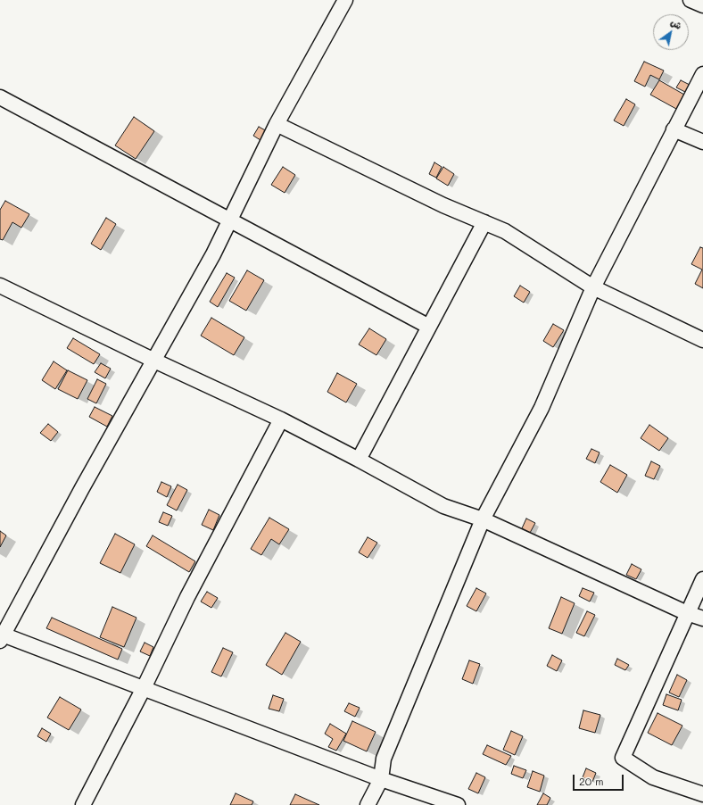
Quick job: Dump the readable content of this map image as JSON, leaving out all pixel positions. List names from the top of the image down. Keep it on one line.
{"scale_bar":"20 m","north":"top right"}
